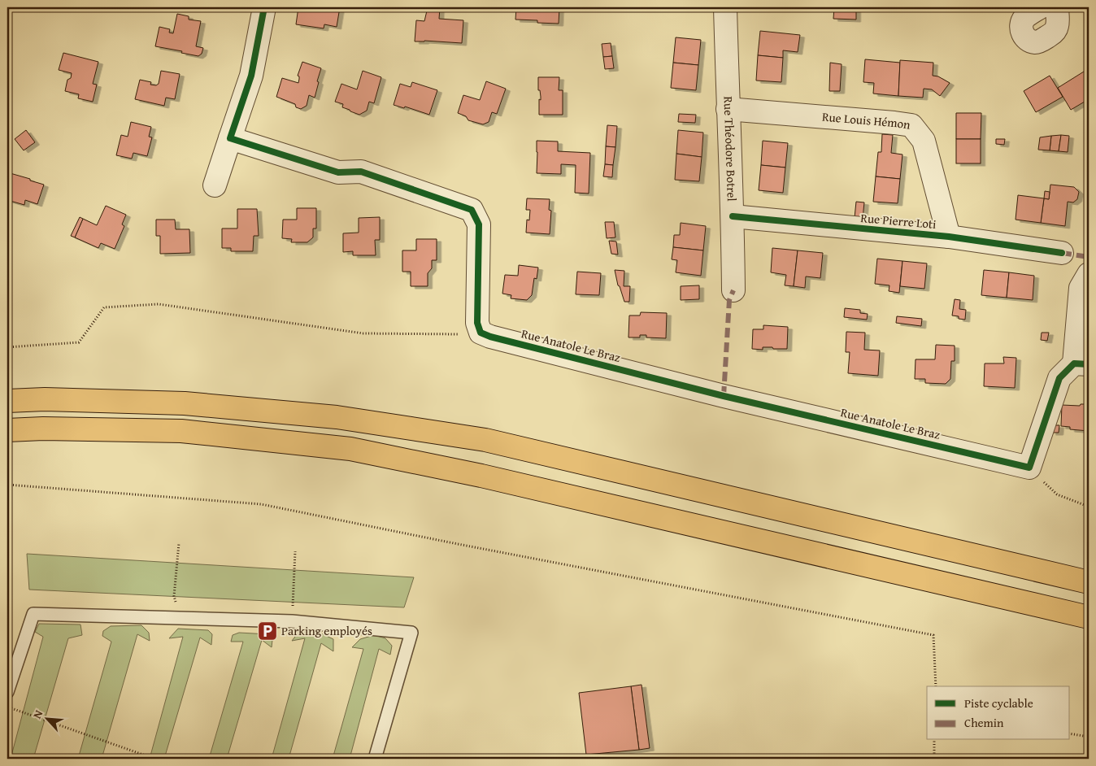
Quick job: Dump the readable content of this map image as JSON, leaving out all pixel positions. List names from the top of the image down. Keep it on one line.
{"streets":{"street":["Rue Louis Hémon","Rue Théodore Botrel","Rue Pierre Loti","Rue Anatole Le Braz"]},"crossings":[["Rue Louis Hémon","Rue Théodore Botrel"],["Rue Louis Hémon","Rue Pierre Loti"],["Rue Théodore Botrel","Rue Pierre Loti"]],"places":{"parking":["Parking employés"]},"legend":["Piste cyclable","Chemin"],"north":"top left"}
